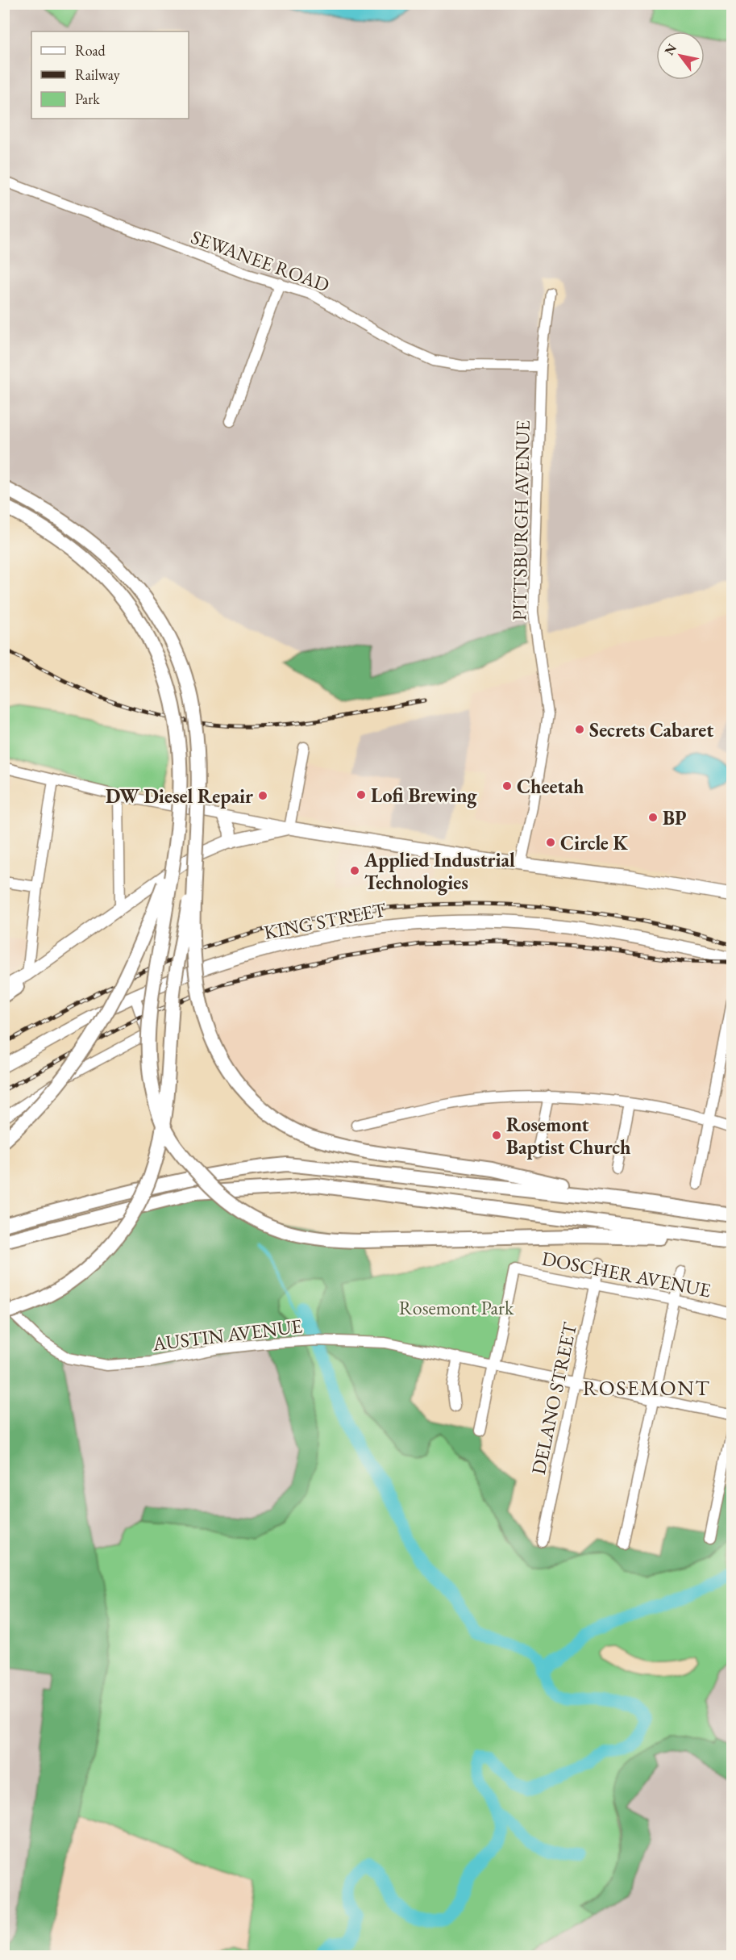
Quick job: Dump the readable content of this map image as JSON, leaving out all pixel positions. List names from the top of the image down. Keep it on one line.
{"streets":{"main road":["KING STREET"],"street":["SEWANEE ROAD","PITTSBURGH AVENUE","DOSCHER AVENUE","AUSTIN AVENUE","DELANO STREET"]},"crossings":[["SEWANEE ROAD","PITTSBURGH AVENUE"],["DOSCHER AVENUE","AUSTIN AVENUE"],["DOSCHER AVENUE","DELANO STREET"],["AUSTIN AVENUE","DELANO STREET"]],"districts":["ROSEMONT"],"parks":["Rosemont Park"],"places":["Secrets Cabaret","Cheetah","Lofi Brewing","DW Diesel Repair","BP","Circle K","Applied Industrial Technologies","Rosemont Baptist Church"],"legend":["Road","Railway","Park"],"north":"top left"}
